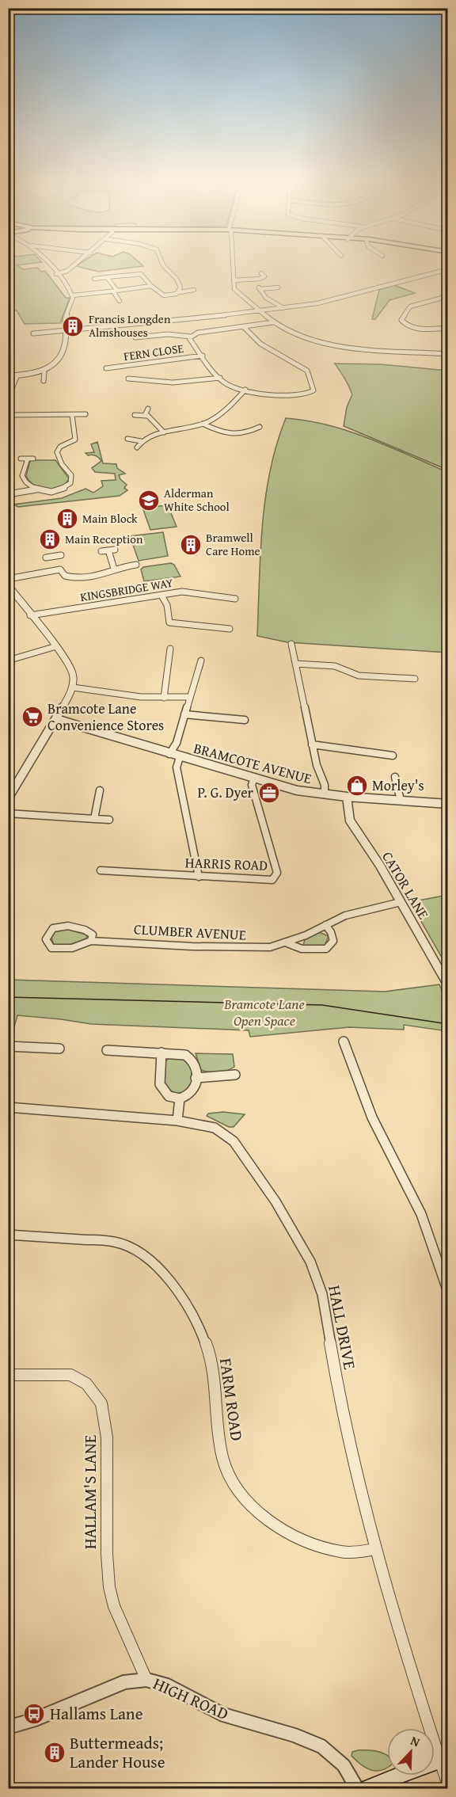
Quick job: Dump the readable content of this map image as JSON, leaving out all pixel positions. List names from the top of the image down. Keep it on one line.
{"streets":{"street":["FERN CLOSE","KINGSBRIDGE WAY","BRAMCOTE AVENUE","HARRIS ROAD","CATOR LANE","CLUMBER AVENUE","HALL DRIVE","FARM ROAD","HALLAM'S LANE","HIGH ROAD"]},"crossings":[["BRAMCOTE AVENUE","HARRIS ROAD"],["BRAMCOTE AVENUE","CATOR LANE"],["CATOR LANE","CLUMBER AVENUE"],["HALL DRIVE","FARM ROAD"],["HALLAM'S LANE","HIGH ROAD"]],"parks":["Bramcote Lane Open Space"],"places":{"building":["Francis Longden Almshouses","Main Block","Main Reception","Bramwell Care Home","Buttermeads; Lander House"],"school or university":["Alderman White School"],"supermarket":["Bramcote Lane Convenience Stores"],"shop":["Morley's"],"office":["P. G. Dyer"],"bus stop":["Hallams Lane"]},"north":"top right"}
